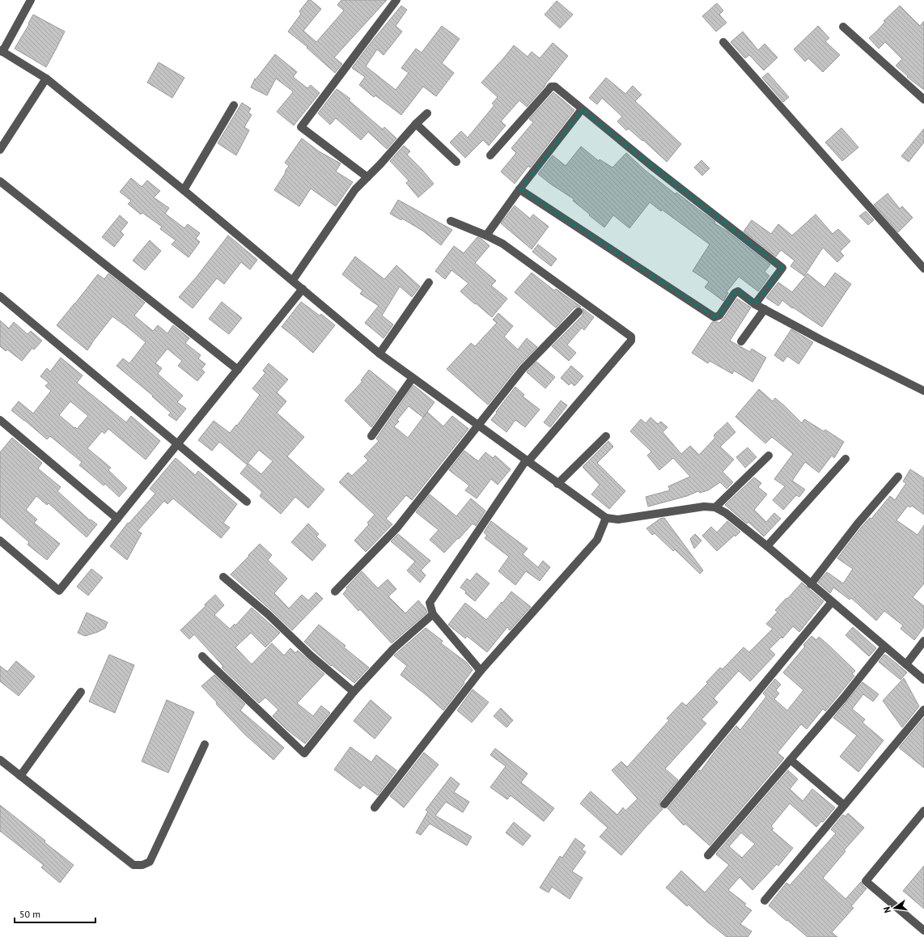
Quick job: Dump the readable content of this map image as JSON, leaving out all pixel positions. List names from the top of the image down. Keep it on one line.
{"scale_bar":"50 m","north":"left"}
